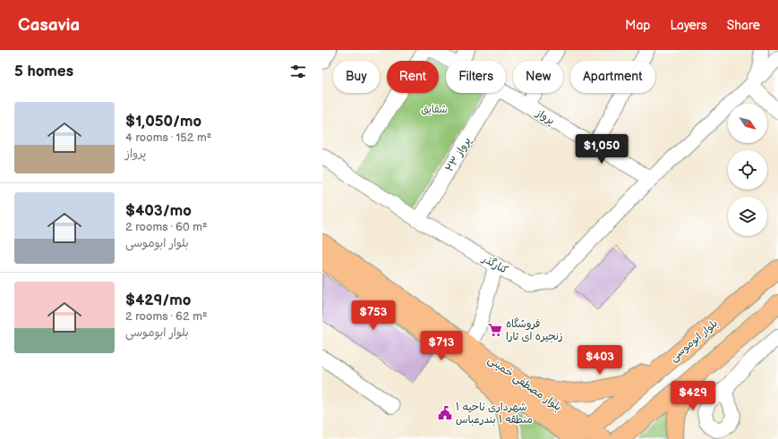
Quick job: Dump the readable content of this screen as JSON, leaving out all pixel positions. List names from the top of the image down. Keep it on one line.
{"streets":{"main road":["بلوار ابوموسی","بلوار مصطفی خمینی"],"street":["پرواز","پرواز ۲۳","کنارگذر"]},"crossings":[["پرواز","کنارگذر"],["پرواز ۲۳","کنارگذر"],["بلوار ابوموسی","بلوار مصطفی خمینی"]],"parks":["شقایق"],"places":{"supermarket":["فروشگاه زنجیره ای تارا"],"public building":["شهرداری ناحیه ۱ منطقه ۱ بندرعباس"]},"north":"bottom right","page":{"header":"Casavia","nav":["Map","Layers","Share"],"heading":"5 homes","chip":["Buy","Rent","Filters","New","Apartment"],"list":[{"name":"$1,050/mo","note":"4 rooms · 152 m² · پرواز"},{"name":"$403/mo","note":"2 rooms · 60 m² · بلوار ابوموسی"},{"name":"$429/mo","note":"2 rooms · 62 m² · بلوار ابوموسی"}],"price":["$1,050","$753","$713","$403","$429"]}}
